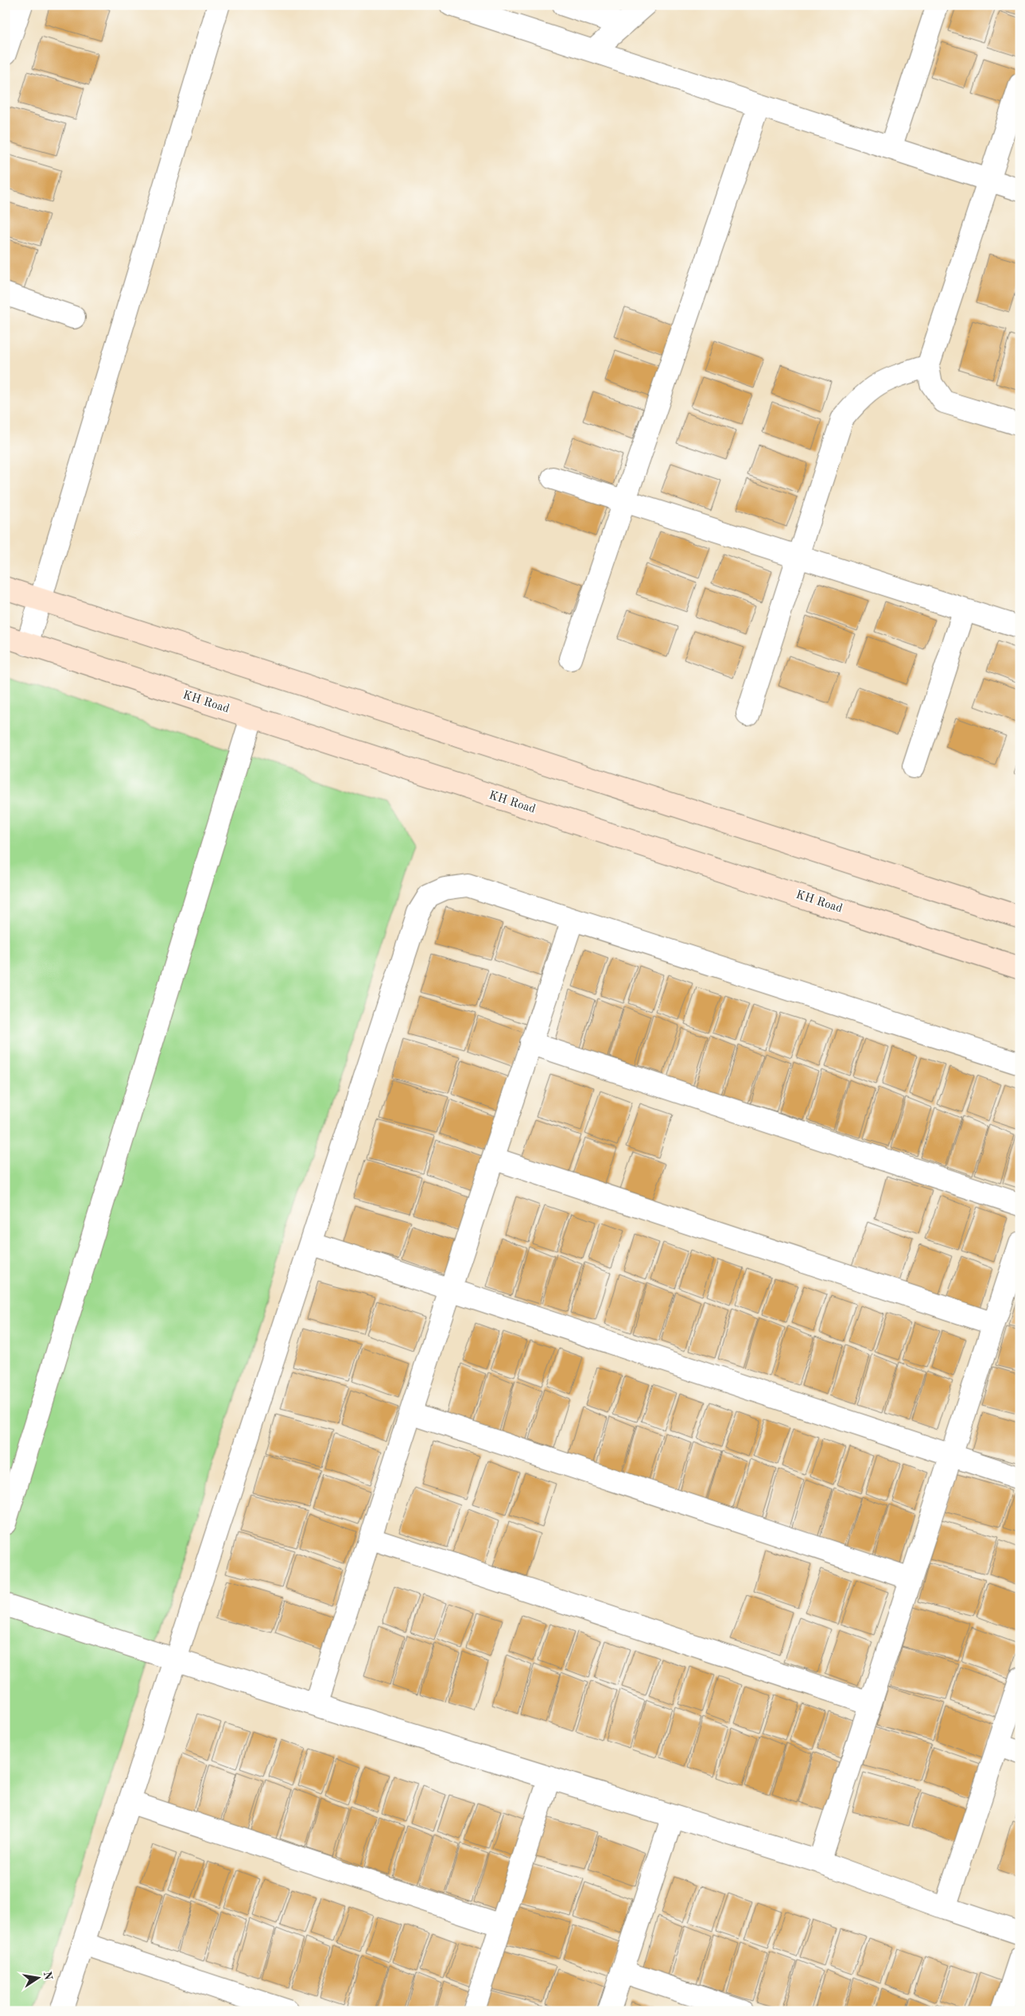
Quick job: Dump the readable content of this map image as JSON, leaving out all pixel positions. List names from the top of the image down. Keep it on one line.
{"streets":{"main road":["KH Road"]},"north":"right"}
